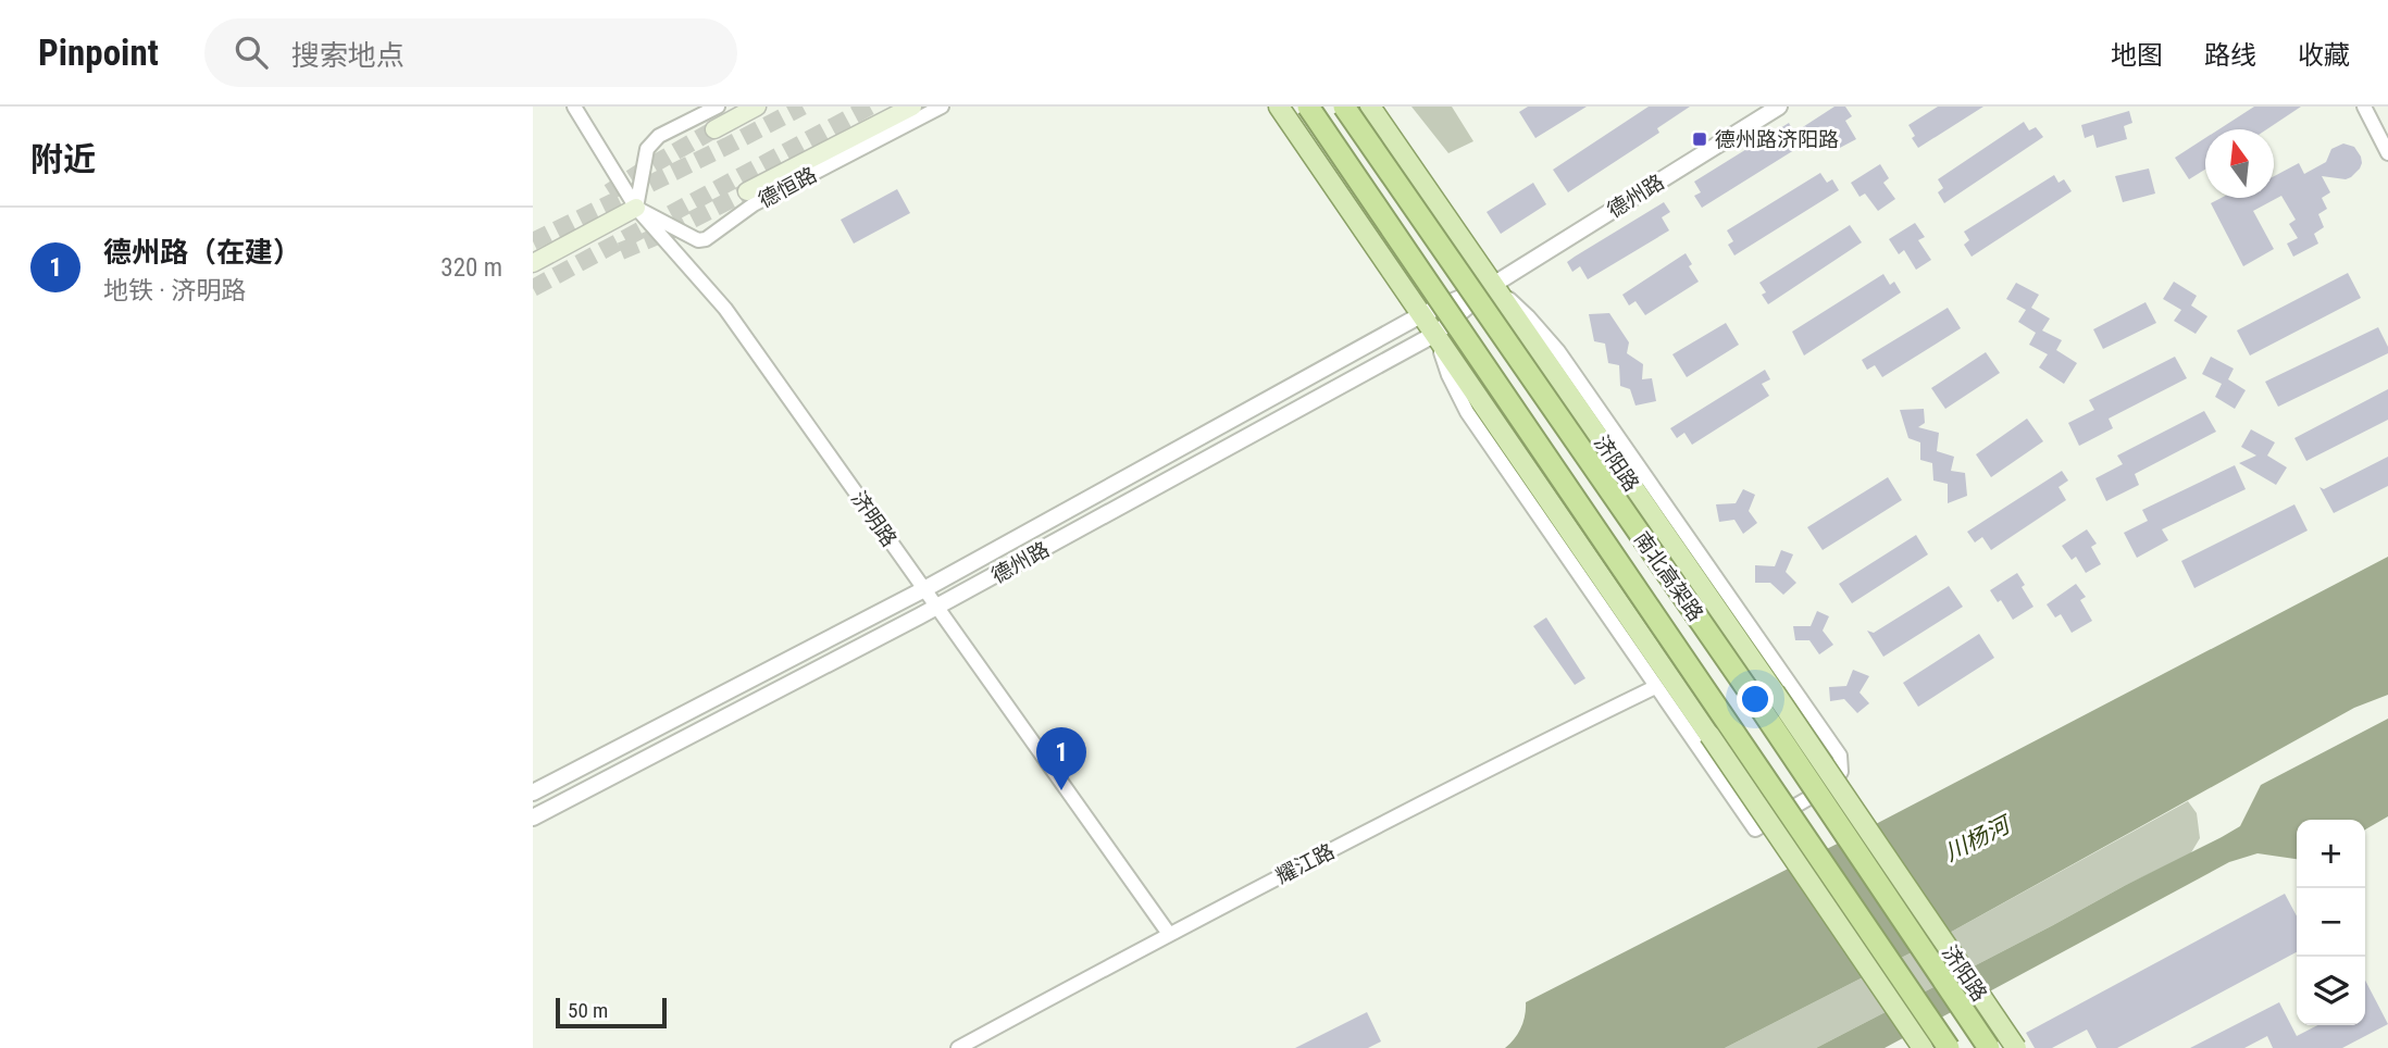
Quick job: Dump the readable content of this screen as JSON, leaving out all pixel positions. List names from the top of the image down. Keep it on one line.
{"streets":{"highway":["南北高架路"],"main road":["济阳路"],"street":["德恒路","德州路","济明路","耀江路"]},"crossings":[["德恒路","济明路"],["德州路","济阳路"],["德州路","济明路"],["济明路","耀江路"]],"water":["川杨河"],"places":{"transit":["德州路济阳路"]},"scale_bar":"50 m","north":"top","page":{"header":"Pinpoint","search":"搜索地点","nav":["地图","路线","收藏"],"heading":"附近","list":[{"mark":"1","name":"德州路（在建）","note":"地铁 · 济明路","value":"320 m"}],"pins":"1","map_buttons":["+","−"],"scale":"50 m"}}
